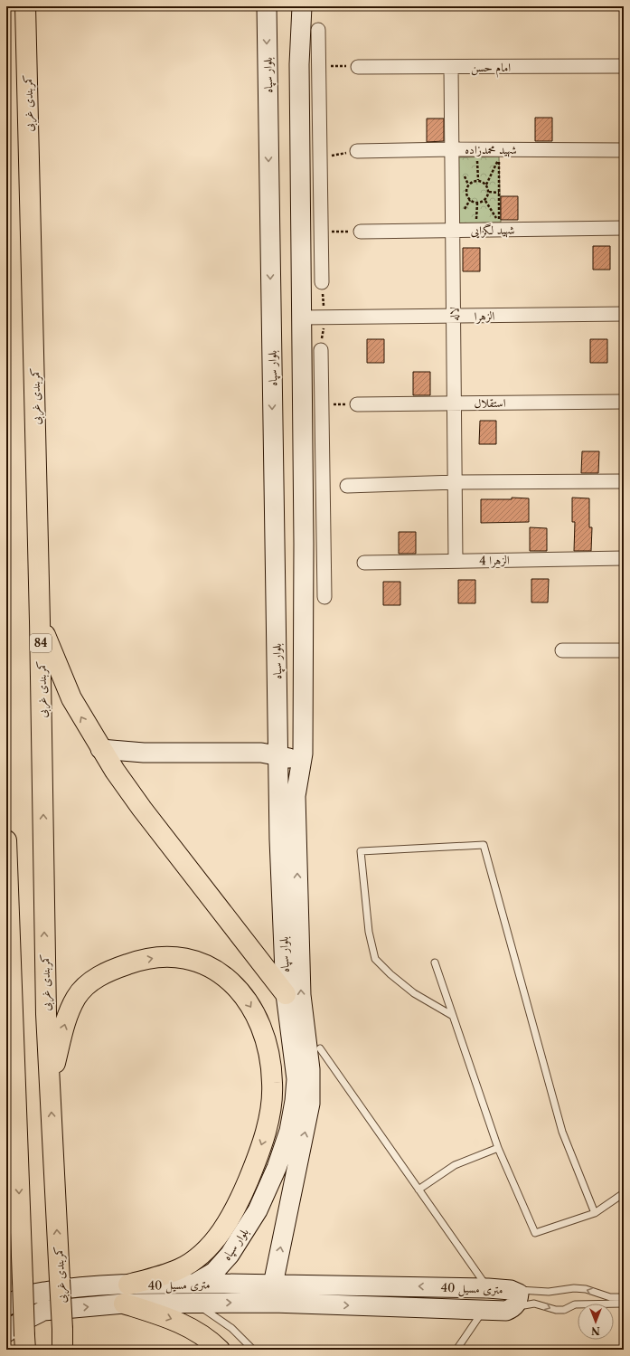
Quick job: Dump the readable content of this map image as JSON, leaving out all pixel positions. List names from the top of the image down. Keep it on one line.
{"streets":{"highway":["کمربندی غربی","84"],"main road":["بلوار سپاه","40 متری مسیل"],"street":["امام حسن","شهید محمدزاده","شهید لگزایی","لاله","الزهرا","استقلال","الزهرا 4"]},"crossings":[["امام حسن","لاله"],["بلوار سپاه","الزهرا"],["بلوار سپاه","40 متری مسیل"],["شهید محمدزاده","لاله"],["شهید لگزایی","لاله"],["لاله","الزهرا"],["لاله","استقلال"],["لاله","الزهرا 4"]],"north":"bottom"}
